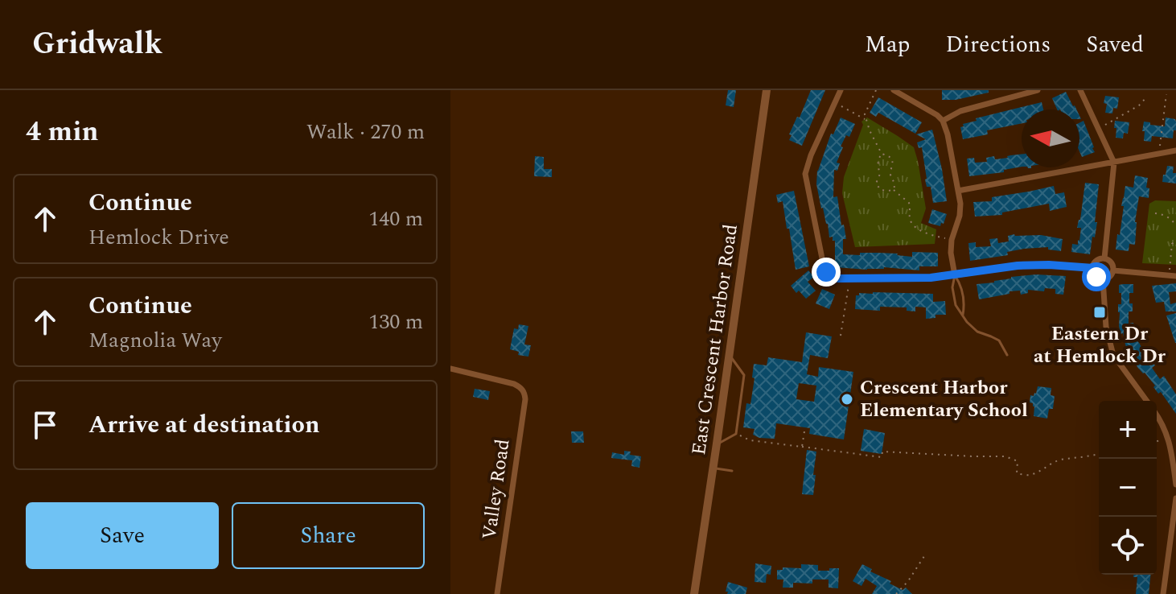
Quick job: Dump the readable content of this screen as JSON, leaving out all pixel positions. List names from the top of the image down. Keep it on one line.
{"streets":{"street":["East Crescent Harbor Road","Valley Road"]},"places":{"transit":["Eastern Dr at Hemlock Dr"],"other":["Crescent Harbor Elementary School"]},"north":"left","page":{"header":"Gridwalk","nav":["Map","Directions","Saved"],"heading":["4 min","Walk · 270 m"],"list":[["Continue","Hemlock Drive","140 m"],["Continue","Magnolia Way","130 m"],"Arrive at destination"],"map_buttons":["+","−"],"buttons":["Save","Share"]}}
